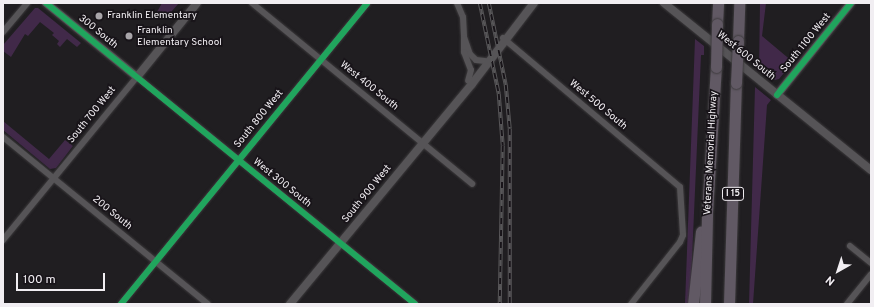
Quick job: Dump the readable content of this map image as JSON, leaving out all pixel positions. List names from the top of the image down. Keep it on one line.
{"streets":{"highway":["Veterans Memorial Highway","I 15"],"street":["300 South","South 1100 West","West 600 South","West 400 South","West 500 South","South 700 West","South 800 West","West 300 South","South 900 West","200 South"]},"crossings":[["300 South","South 700 West"],["300 South","West 300 South"],["South 1100 West","West 600 South"],["West 400 South","South 800 West"],["West 400 South","South 900 West"],["West 500 South","South 900 West"],["South 700 West","West 300 South"],["South 700 West","200 South"],["South 800 West","West 300 South"],["South 800 West","200 South"],["West 300 South","South 900 West"]],"places":["Franklin Elementary","Franklin Elementary School"],"scale_bar":"100 m","north":"bottom left"}
